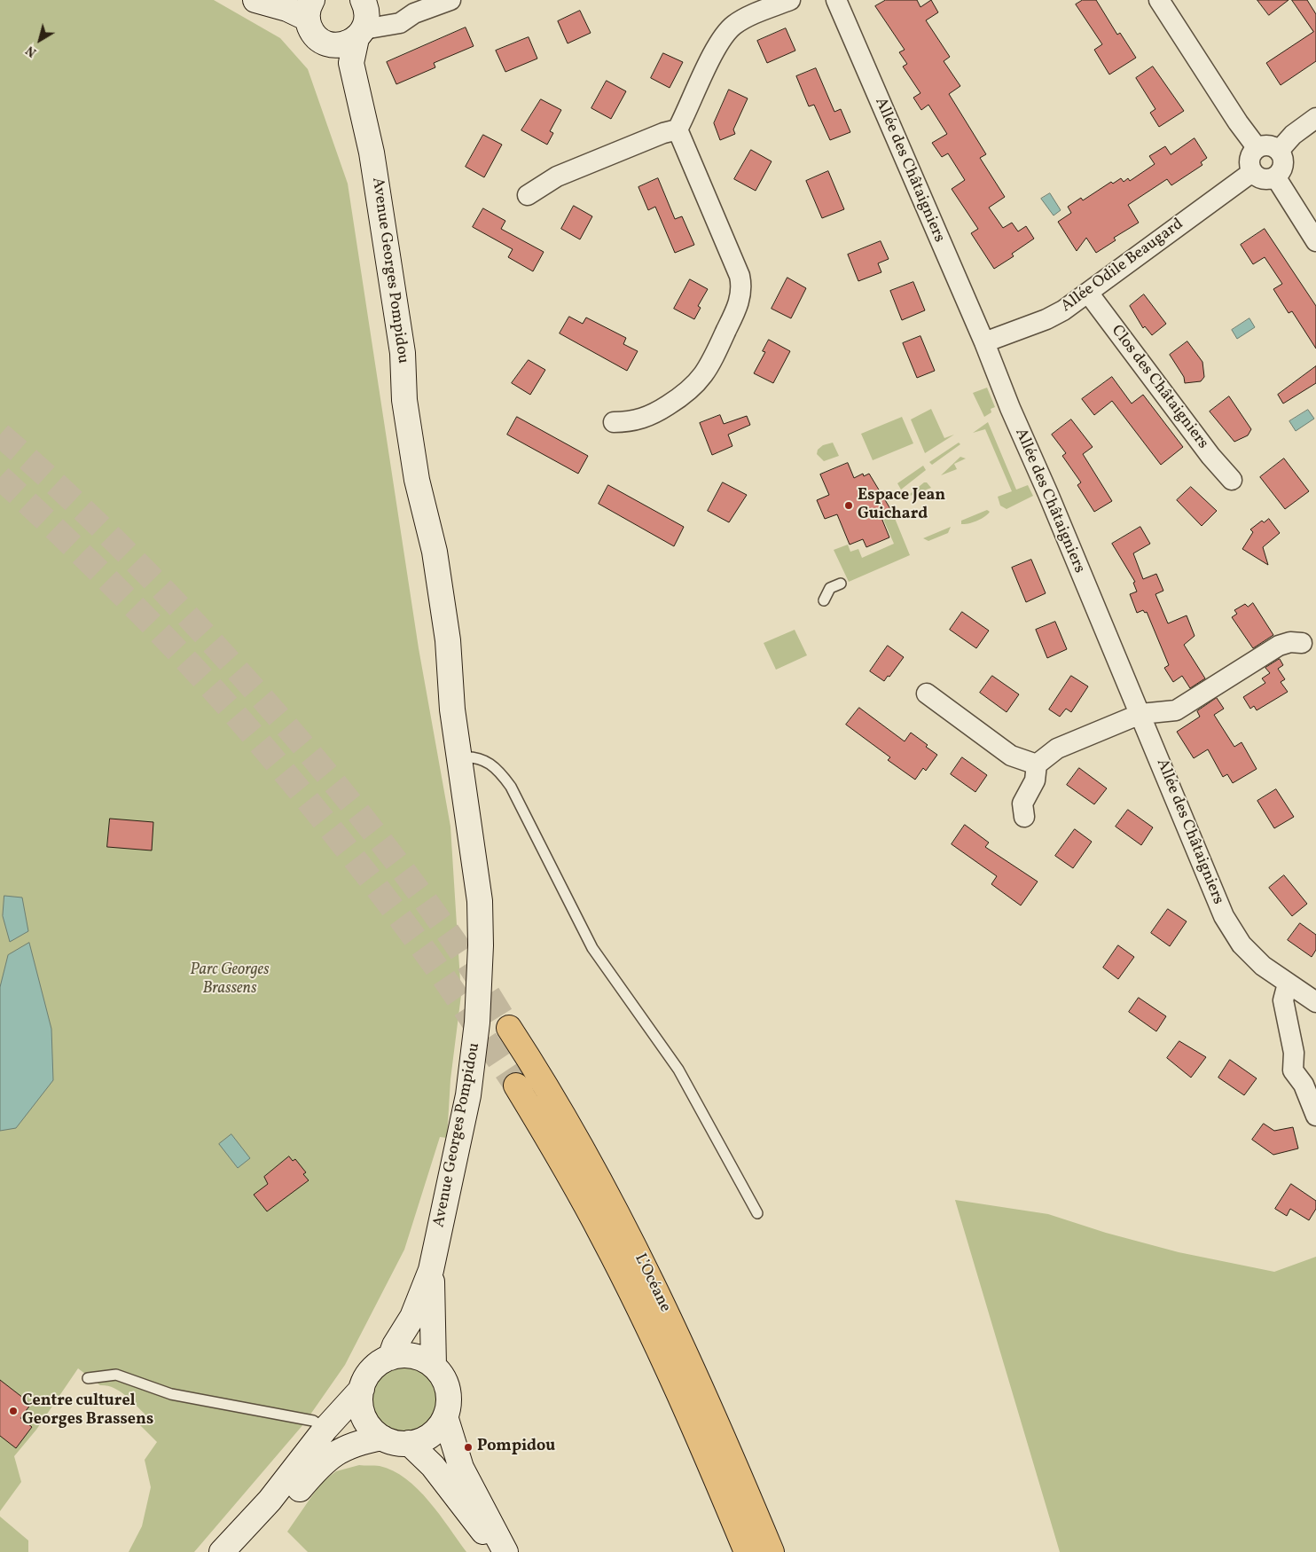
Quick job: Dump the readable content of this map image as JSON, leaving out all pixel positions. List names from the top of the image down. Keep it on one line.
{"streets":{"highway":["L’Océane"],"street":["Allée des Châtaigniers","Allée Odile Beaugard","Avenue Georges Pompidou","Clos des Châtaigniers"]},"crossings":[["Allée des Châtaigniers","Allée Odile Beaugard"],["Allée Odile Beaugard","Clos des Châtaigniers"]],"parks":["Parc Georges Brassens"],"places":["Espace Jean Guichard","Centre culturel Georges Brassens","Pompidou"],"north":"bottom left"}
